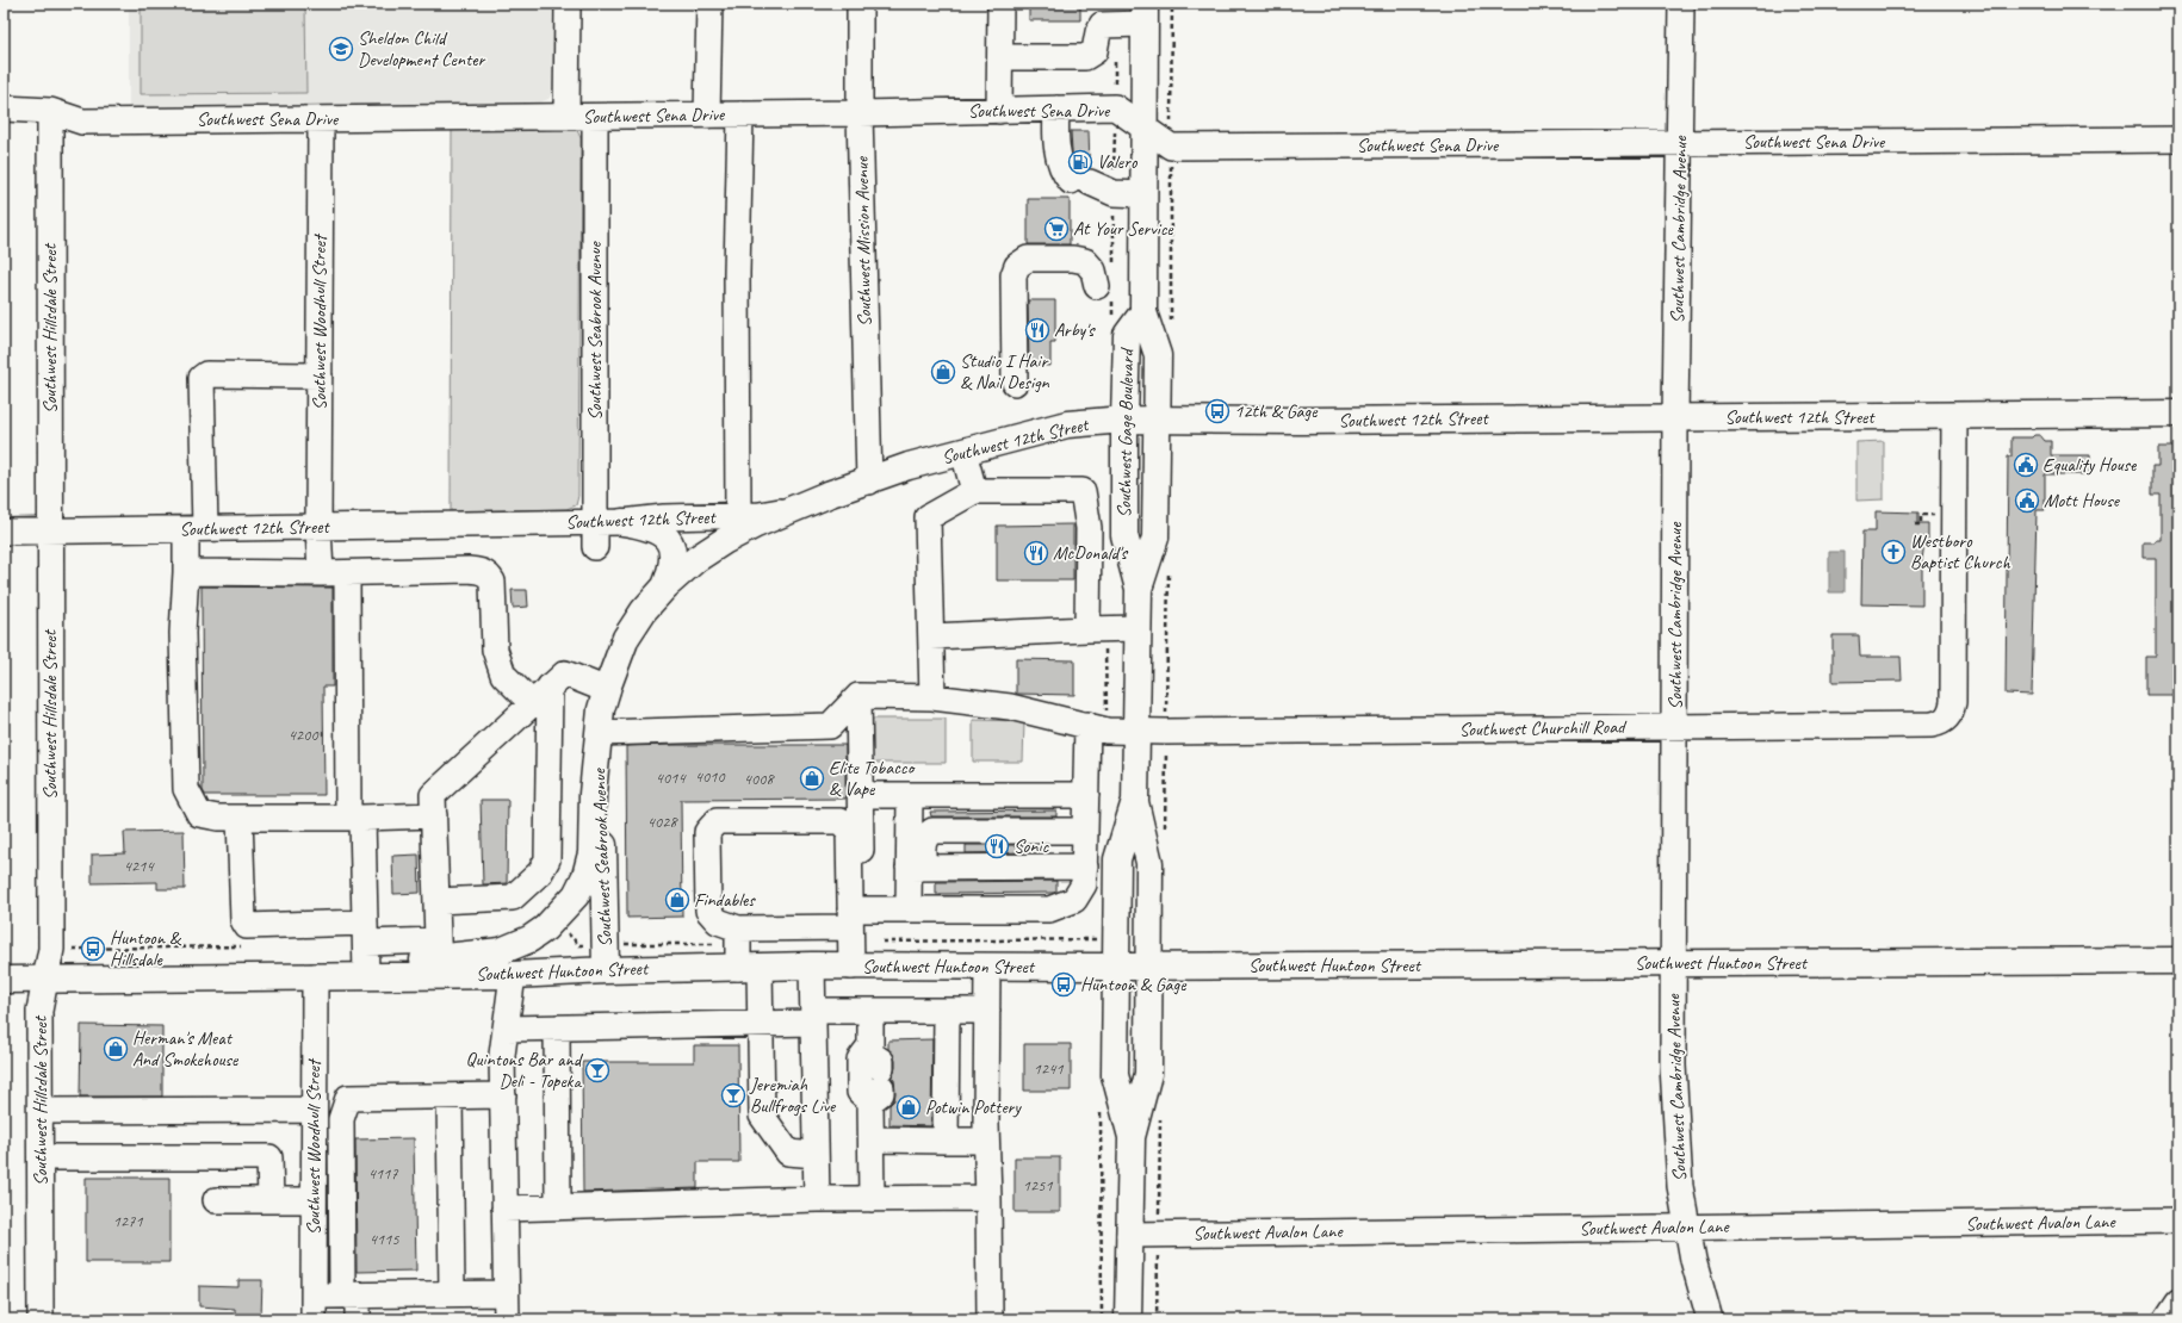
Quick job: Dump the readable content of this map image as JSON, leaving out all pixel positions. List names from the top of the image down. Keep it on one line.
{"streets":{"main road":["Southwest Seabrook Avenue","Southwest 12th Street","Southwest Gage Boulevard","Southwest Huntoon Street"],"street":["Southwest Sena Drive","Southwest Cambridge Avenue","Southwest Mission Avenue","Southwest Woodhull Street","Southwest Hillsdale Street","Southwest Churchill Road","Southwest Avalon Lane"]},"crossings":[["Southwest Sena Drive","Southwest Cambridge Avenue"],["Southwest Sena Drive","Southwest Mission Avenue"],["Southwest Sena Drive","Southwest Woodhull Street"],["Southwest Sena Drive","Southwest Hillsdale Street"],["Southwest Sena Drive","Southwest Seabrook Avenue"],["Southwest Sena Drive","Southwest Gage Boulevard"],["Southwest Cambridge Avenue","Southwest 12th Street"],["Southwest Cambridge Avenue","Southwest Churchill Road"],["Southwest Cambridge Avenue","Southwest Huntoon Street"],["Southwest Cambridge Avenue","Southwest Avalon Lane"],["Southwest Mission Avenue","Southwest 12th Street"],["Southwest Woodhull Street","Southwest 12th Street"],["Southwest Hillsdale Street","Southwest 12th Street"],["Southwest Seabrook Avenue","Southwest 12th Street"],["Southwest Seabrook Avenue","Southwest Huntoon Street"],["Southwest 12th Street","Southwest Gage Boulevard"],["Southwest 12th Street","Southwest Churchill Road"],["Southwest Gage Boulevard","Southwest Churchill Road"],["Southwest Gage Boulevard","Southwest Huntoon Street"],["Southwest Gage Boulevard","Southwest Avalon Lane"]],"places":{"school or university":["Sheldon Child Development Center"],"fuel station":["Valero"],"supermarket":["At Your Service"],"restaurant":["Arby's","McDonald's","Sonic"],"shop":["Studio I Hair & Nail Design","Elite Tobacco & Vape","Findables","Herman's Meat And Smokehouse","Potwin Pottery"],"bus stop":["12th & Gage","Huntoon & Hillsdale","Huntoon & Gage"],"public building":["Equality House","Mott House"],"church":["Westboro Baptist Church"],"bar":["Quintons Bar and Deli - Topeka","Jeremiah Bullfrogs Live"]},"house_numbers":["4200","4010","4014","4008","4028","4214","1241","4117","1251","1271","4115"]}
